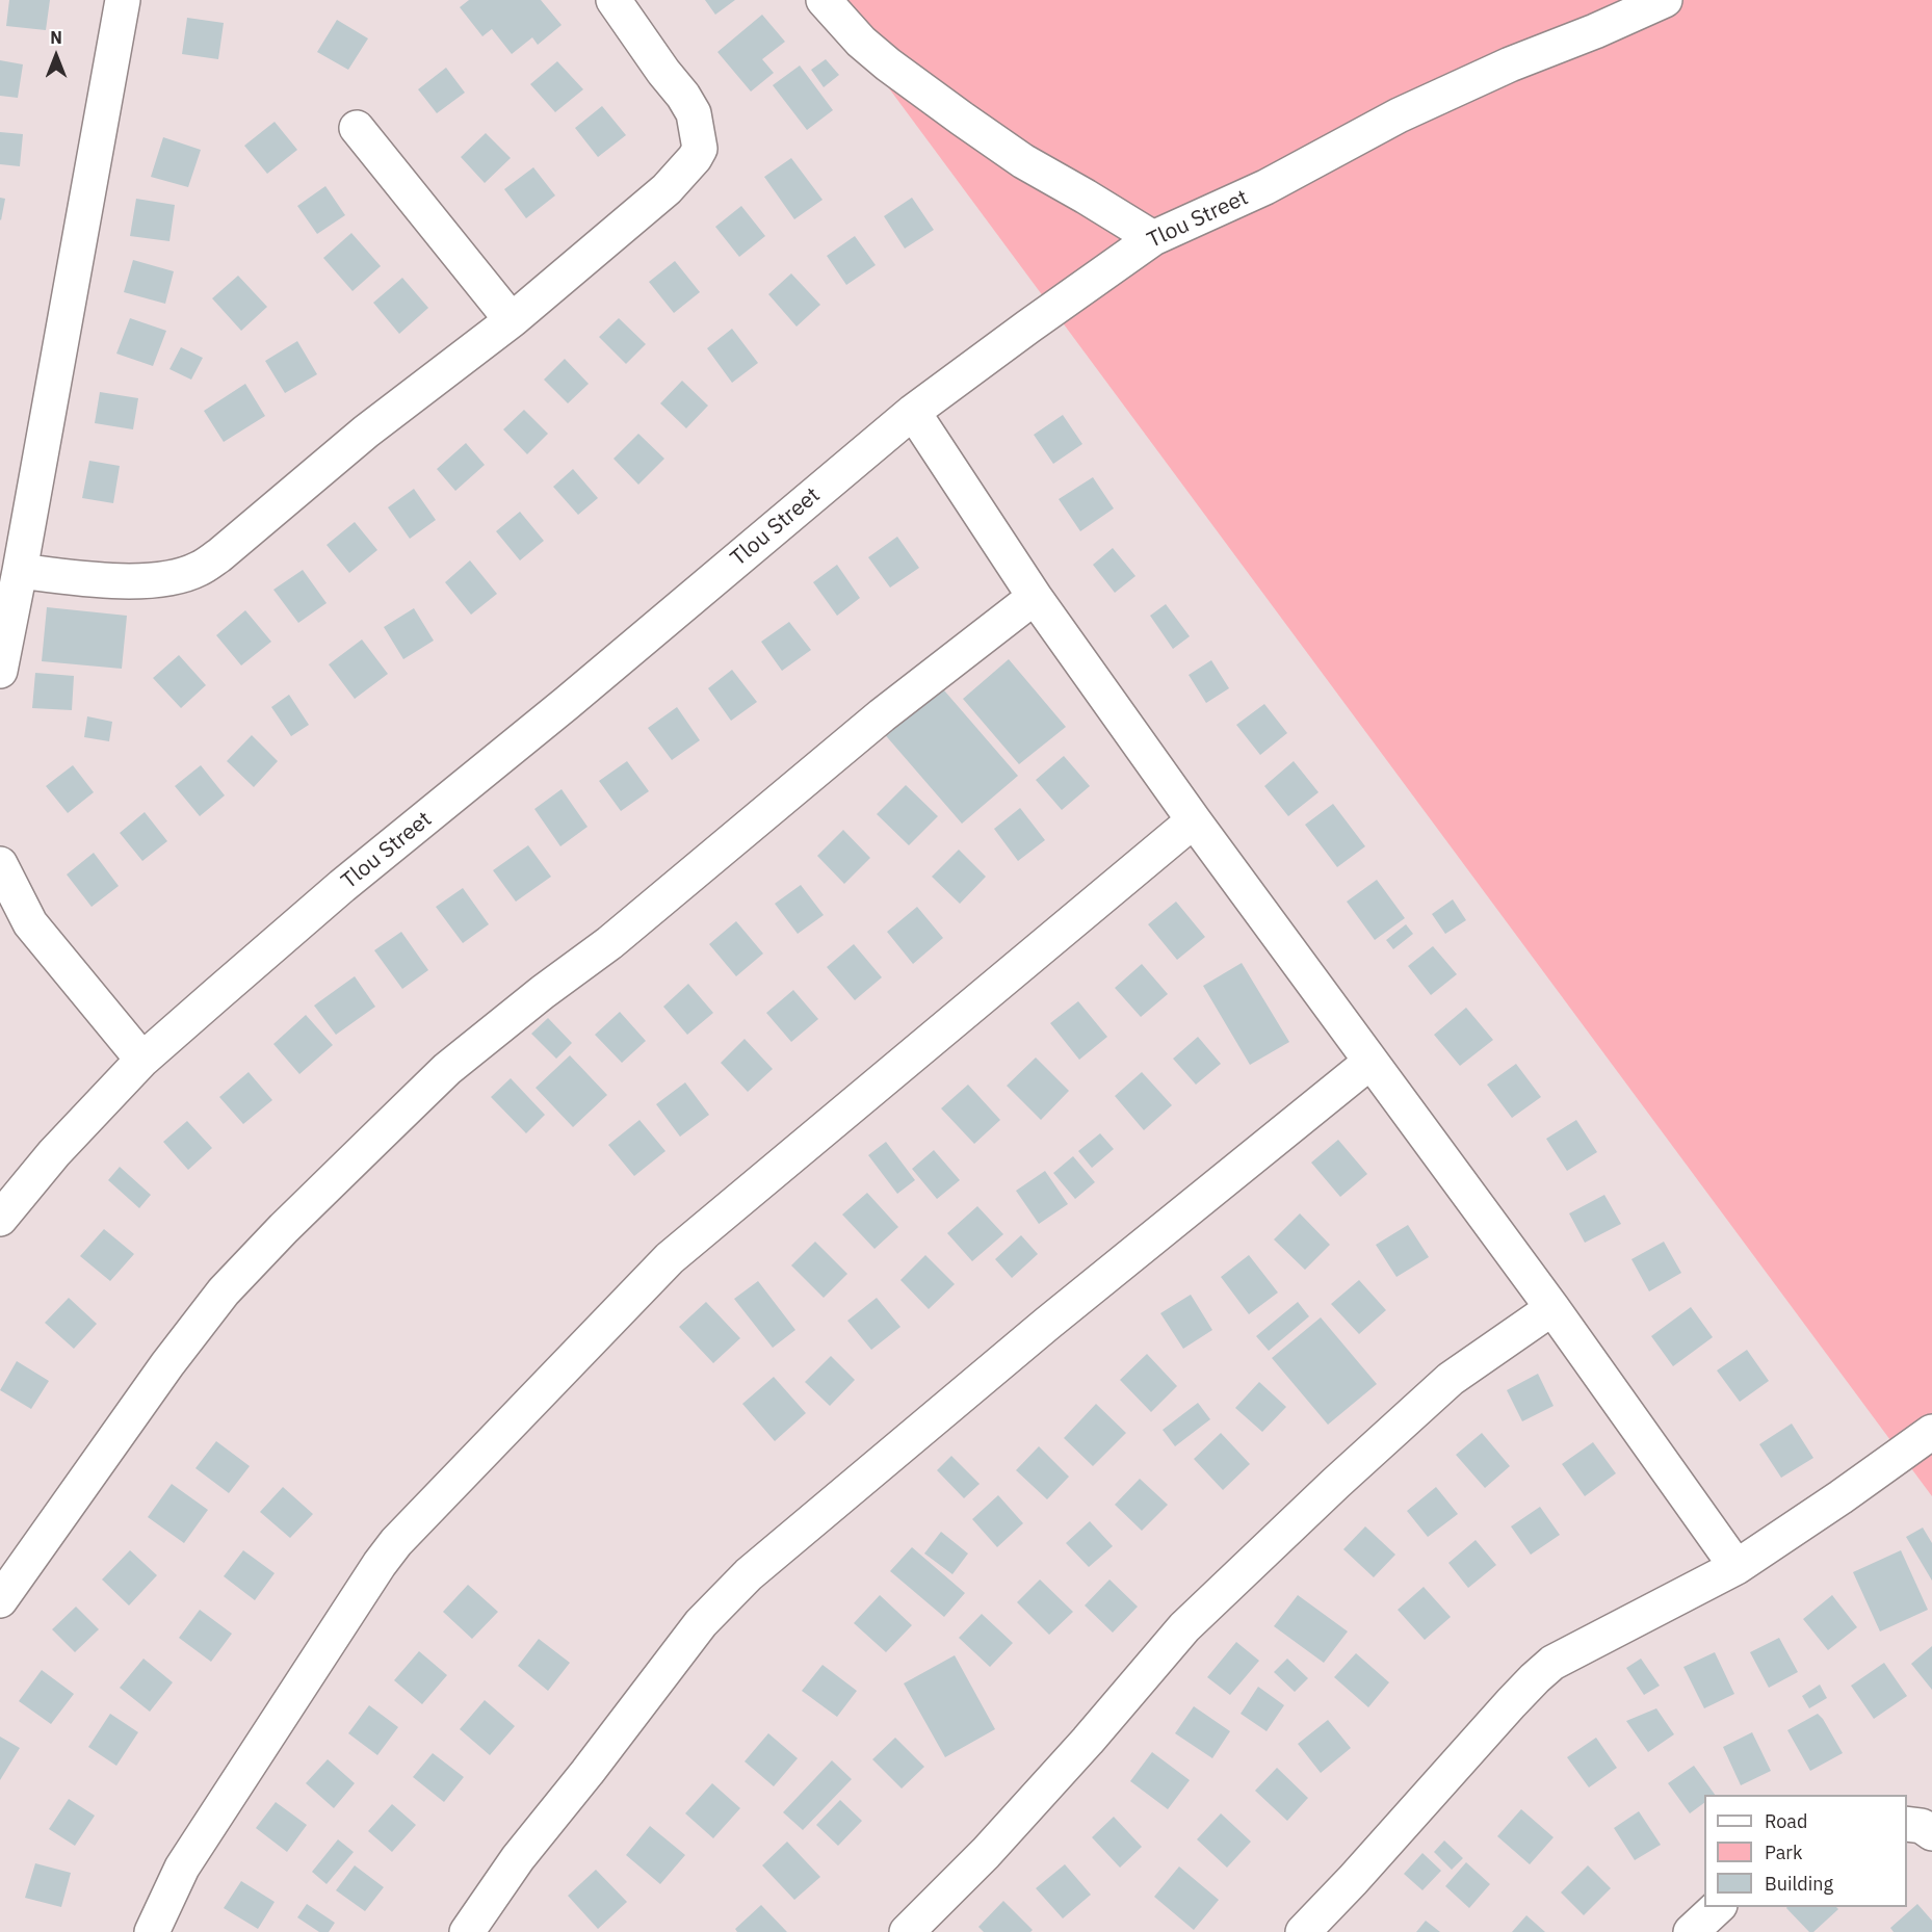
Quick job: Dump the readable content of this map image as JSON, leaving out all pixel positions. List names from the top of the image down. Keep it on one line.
{"streets":{"street":["Tlou Street"]},"legend":["Road","Park","Building"],"north":"top"}
